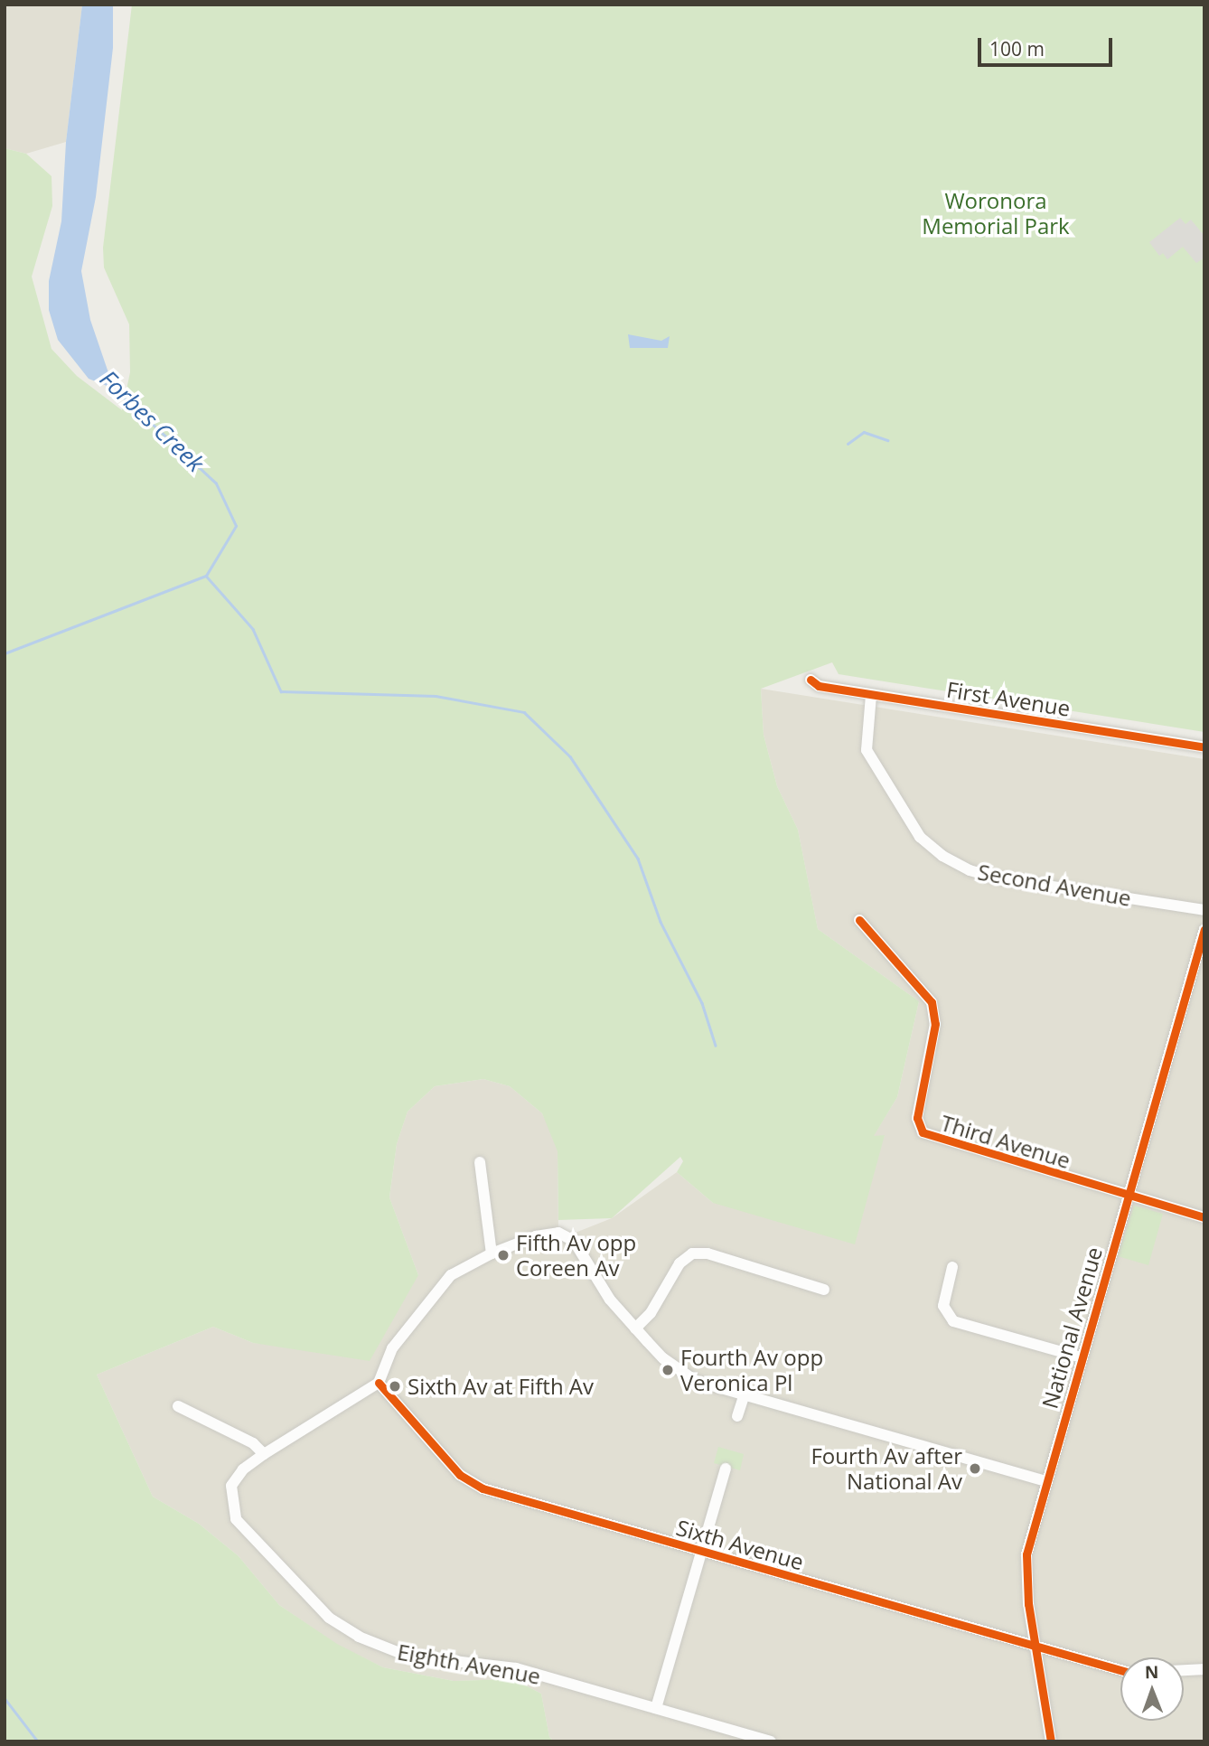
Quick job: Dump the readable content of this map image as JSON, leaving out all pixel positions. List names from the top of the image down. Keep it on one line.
{"streets":{"street":["First Avenue","Second Avenue","Third Avenue","National Avenue","Sixth Avenue","Eighth Avenue"]},"crossings":[["First Avenue","Second Avenue"],["Third Avenue","National Avenue"],["National Avenue","Sixth Avenue"],["Sixth Avenue","Eighth Avenue"]],"water":["Forbes Creek"],"parks":["Woronora Memorial Park"],"places":["Fifth Av opp Coreen Av","Fourth Av opp Veronica Pl","Sixth Av at Fifth Av","Fourth Av after National Av"],"scale_bar":"100 m","north":"top"}
